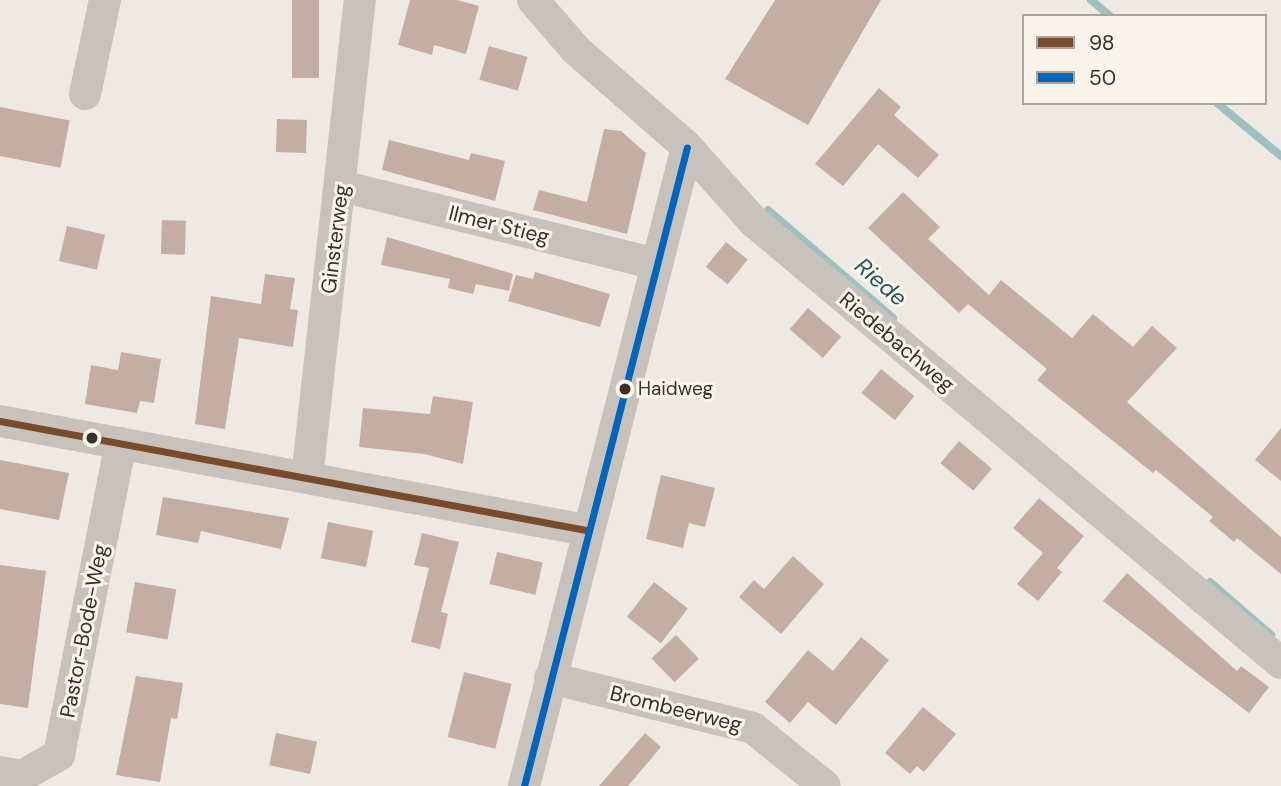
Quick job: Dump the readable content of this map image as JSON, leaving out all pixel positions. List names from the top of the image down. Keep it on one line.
{"streets":{"street":["Ilmer Stieg","Ginsterweg","Riedebachweg","Pastor-Bode-Weg","Brombeerweg"]},"crossings":[["Ilmer Stieg","Ginsterweg"]],"water":["Riede"],"places":["Haidweg"],"lines":["transit line 50","transit line 98"],"legend":["98","50"]}
